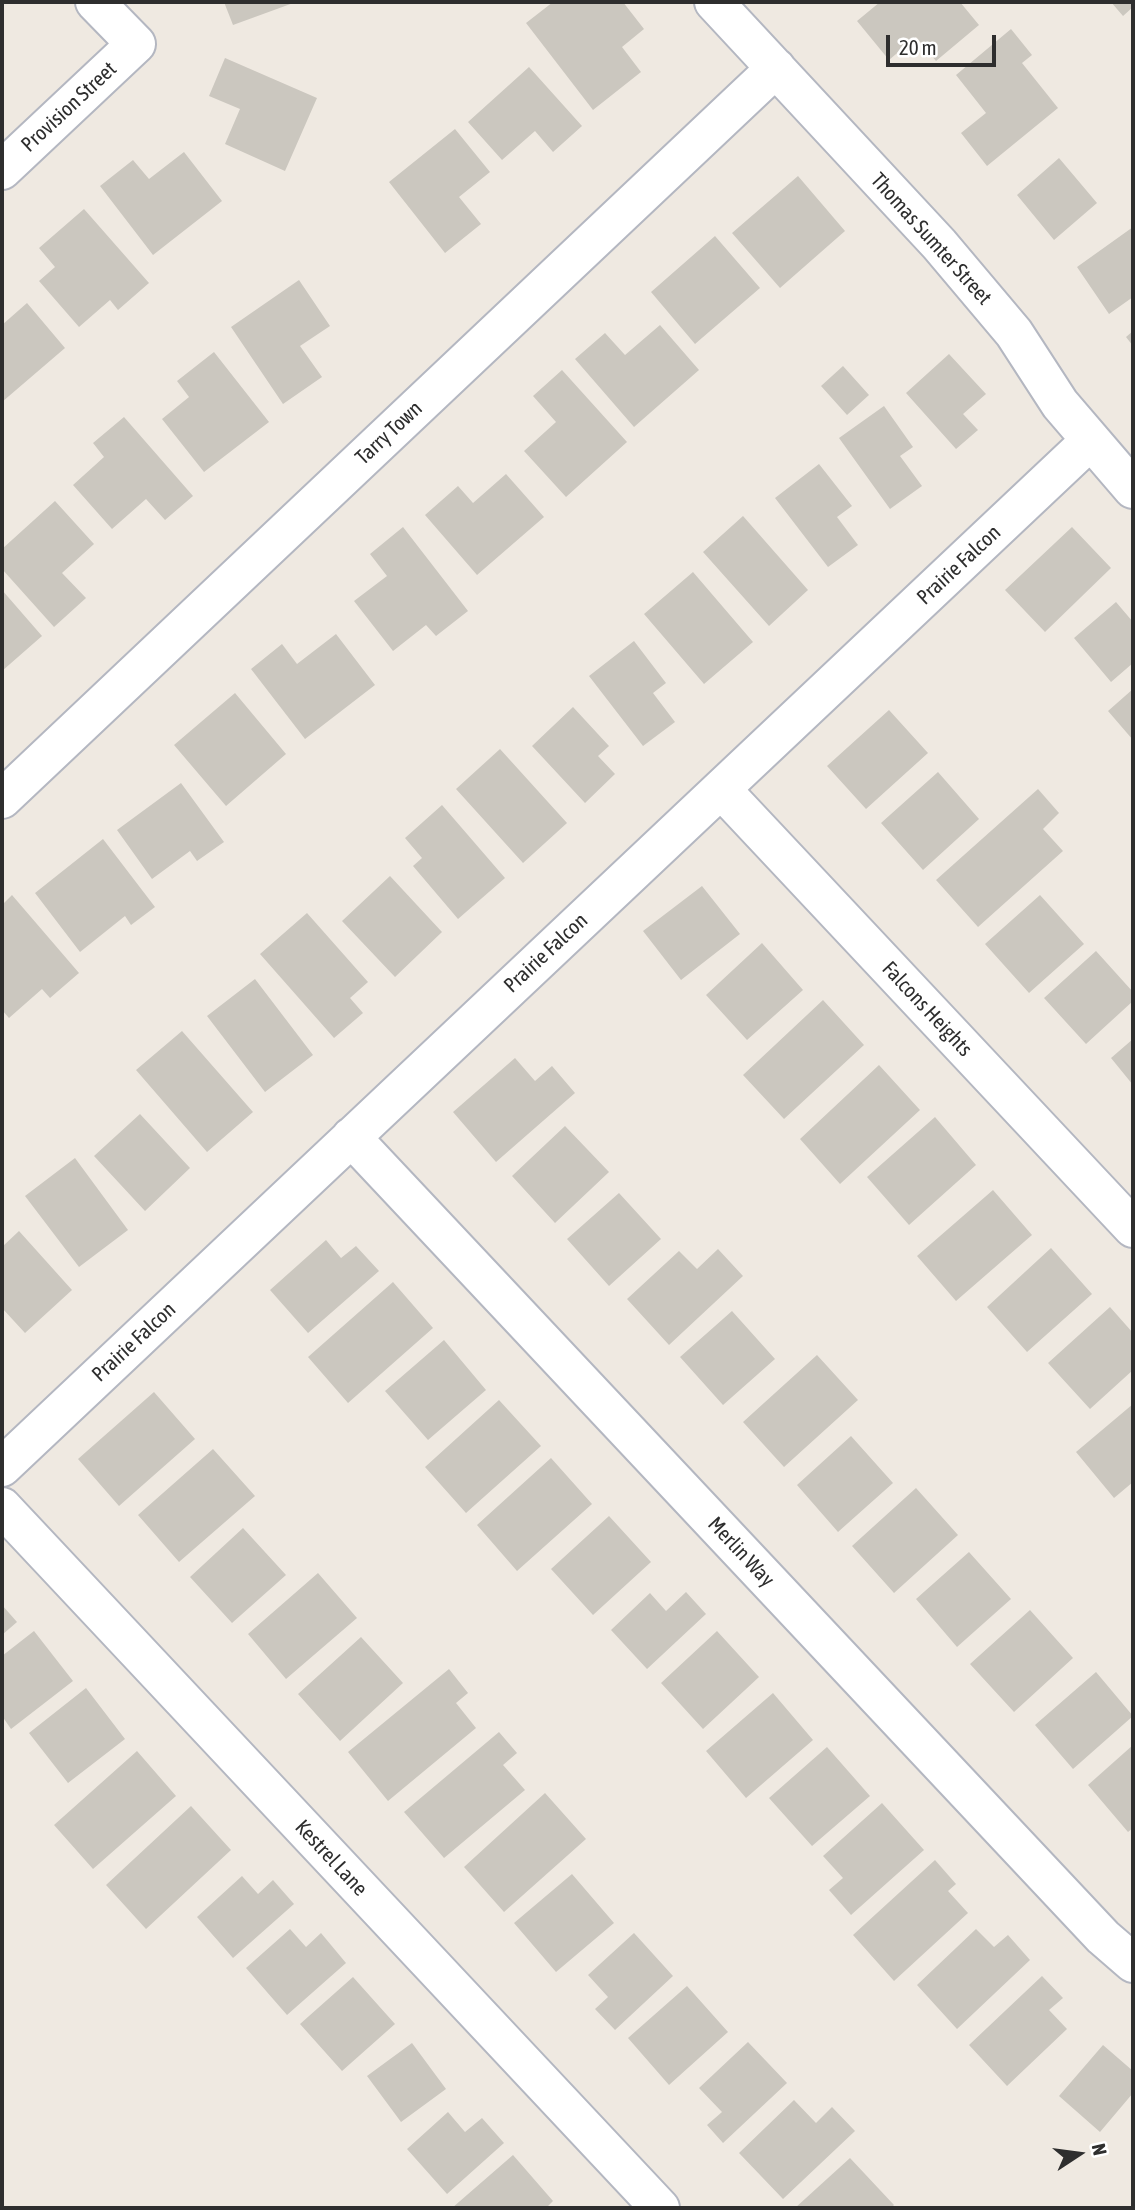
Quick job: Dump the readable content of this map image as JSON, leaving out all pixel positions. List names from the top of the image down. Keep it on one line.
{"streets":{"street":["Provision Street","Thomas Sumter Street","Tarry Town","Prairie Falcon","Falcons Heights","Merlin Way","Kestrel Lane"]},"crossings":[["Thomas Sumter Street","Tarry Town"],["Thomas Sumter Street","Prairie Falcon"],["Prairie Falcon","Falcons Heights"],["Prairie Falcon","Merlin Way"]],"scale_bar":"20 m","north":"right"}
